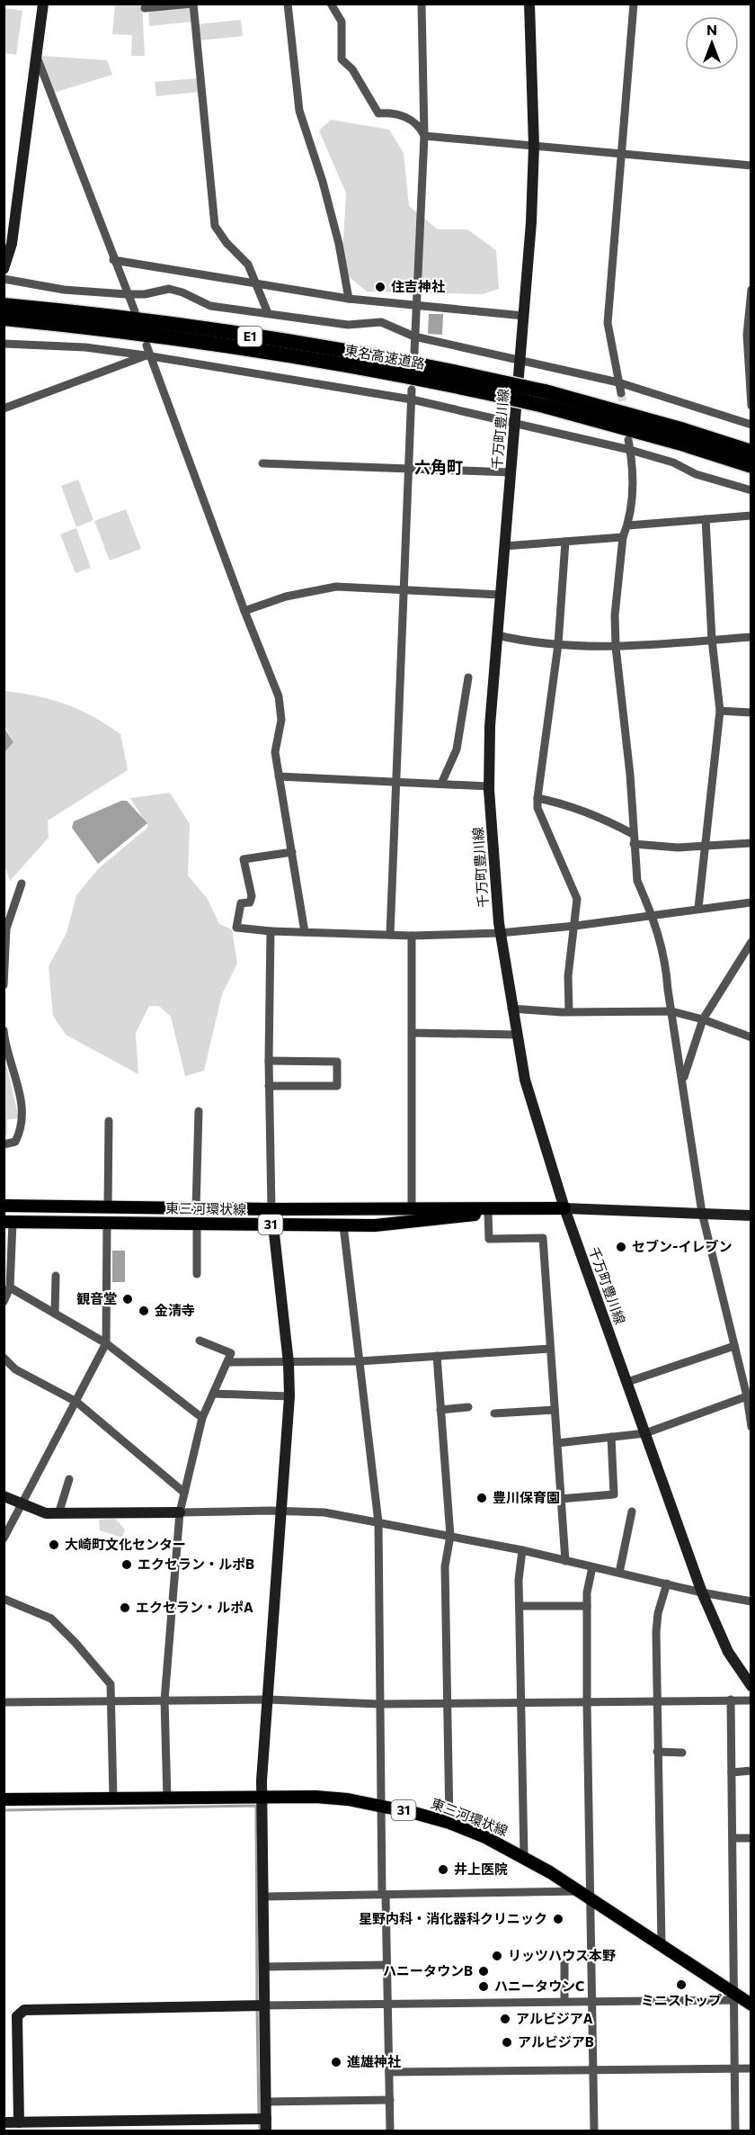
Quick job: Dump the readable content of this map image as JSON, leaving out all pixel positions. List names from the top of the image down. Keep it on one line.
{"streets":{"highway":["E1","東名高速道路"],"main road":["東三河環状線","31"],"street":["千万町豊川線"]},"crossings":[["千万町豊川線","東三河環状線"]],"districts":["六角町"],"places":["住吉神社","セブン-イレブン","観音堂","金清寺","豊川保育園","大崎町文化センター","エクセラン・ルポB","エクセラン・ルポA","井上医院","星野内科・消化器科クリニック","リッツハウス本野","ハニータウンB","ミニストップ","ハニータウンC","アルビジアA","アルビジアB","進雄神社"],"north":"top"}
